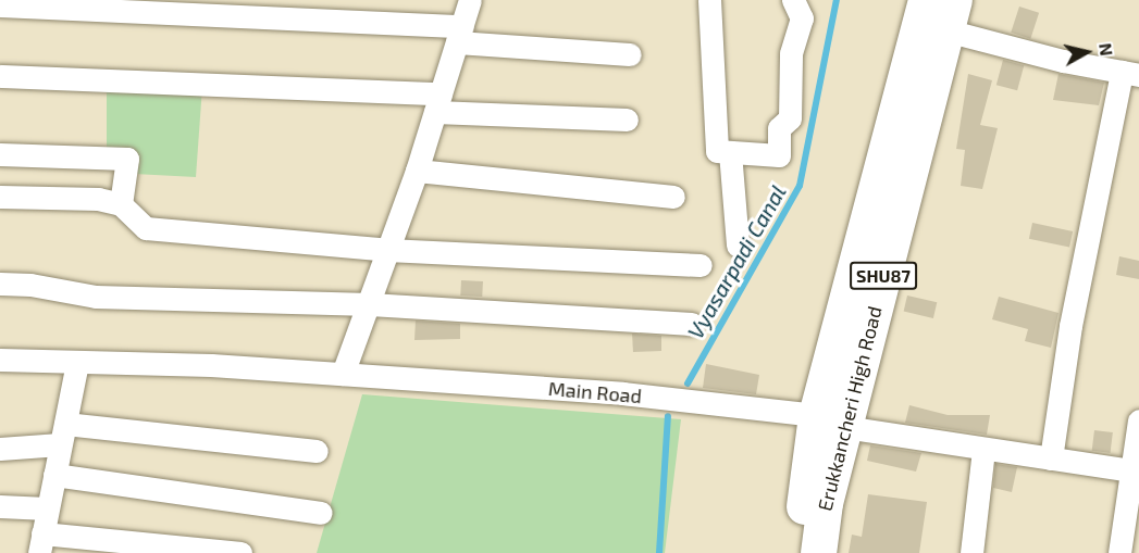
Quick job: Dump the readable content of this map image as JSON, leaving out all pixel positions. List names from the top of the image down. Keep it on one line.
{"streets":{"main road":["SHU87","Erukkancheri High Road"],"street":["Main Road"]},"crossings":[["SHU87","Main Road"],["SHU87","Erukkancheri High Road"],["Main Road","Erukkancheri High Road"]],"water":["Vyasarpadi Canal"],"north":"right"}
